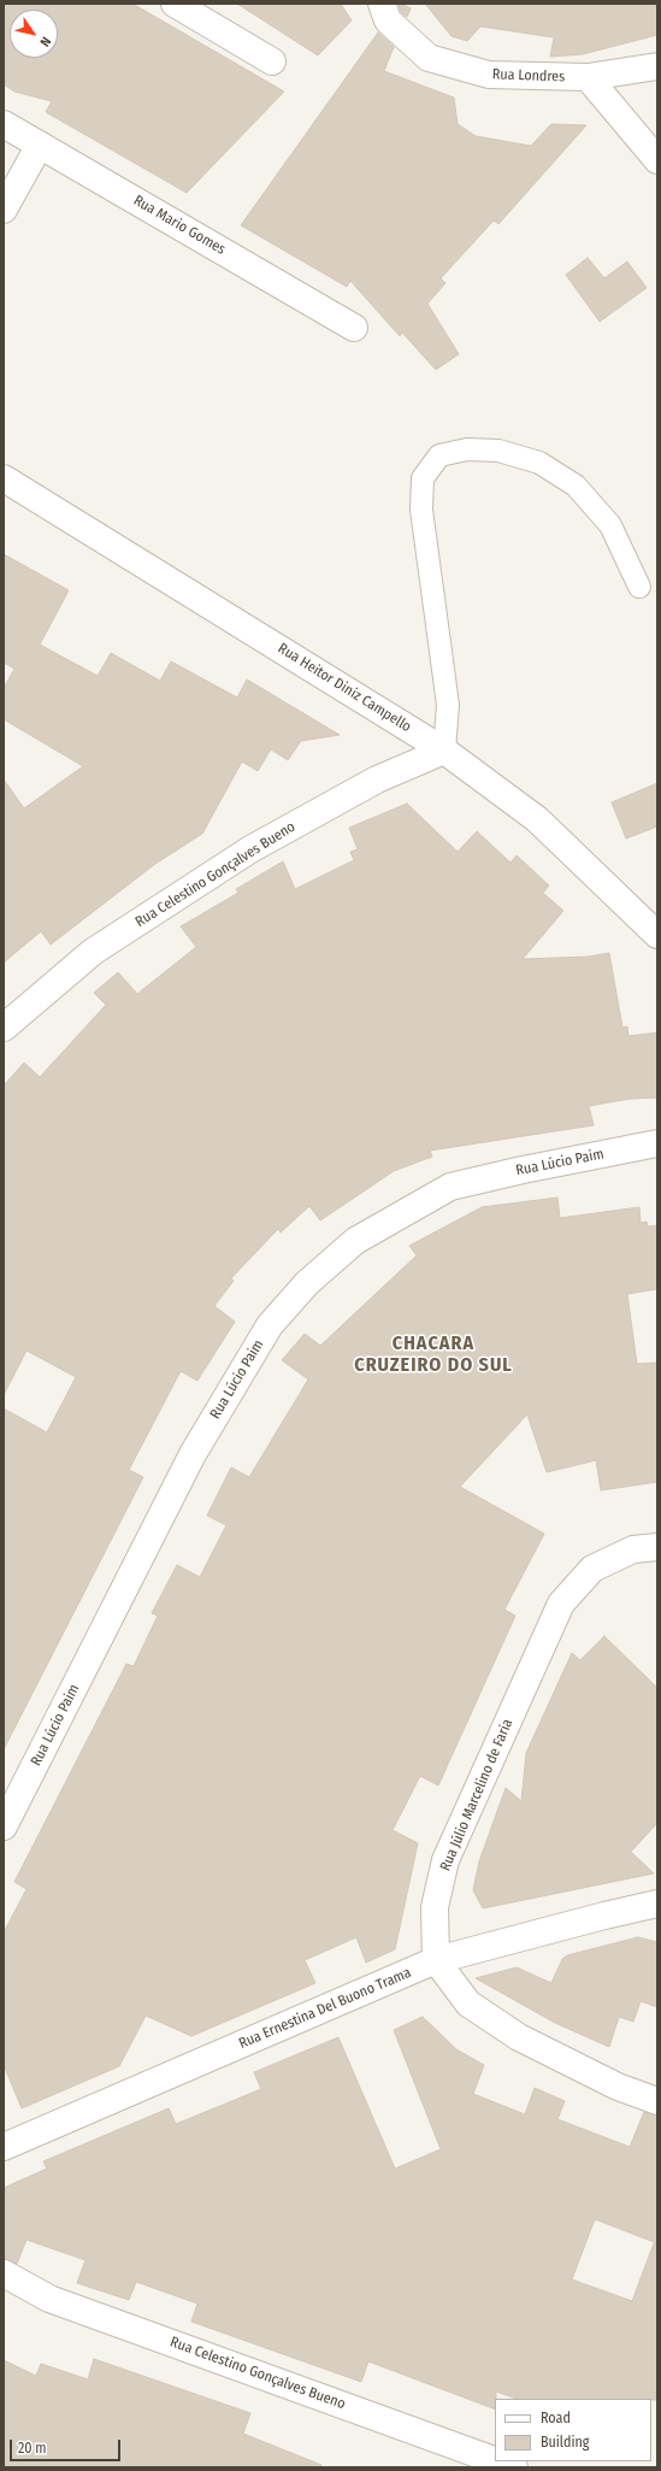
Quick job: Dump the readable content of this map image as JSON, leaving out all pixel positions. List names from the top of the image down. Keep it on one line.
{"streets":{"street":["Rua Londres","Rua Mario Gomes","Rua Heitor Diniz Campello","Rua Celestino Gonçalves Bueno","Rua Lúcio Paim","Rua Júlio Marcelino de Faria","Rua Ernestina Del Buono Trama"]},"crossings":[["Rua Heitor Diniz Campello","Rua Celestino Gonçalves Bueno"],["Rua Júlio Marcelino de Faria","Rua Ernestina Del Buono Trama"]],"districts":["CHACARA CRUZEIRO DO SUL"],"legend":["Road","Building"],"scale_bar":"20 m","north":"bottom right"}
